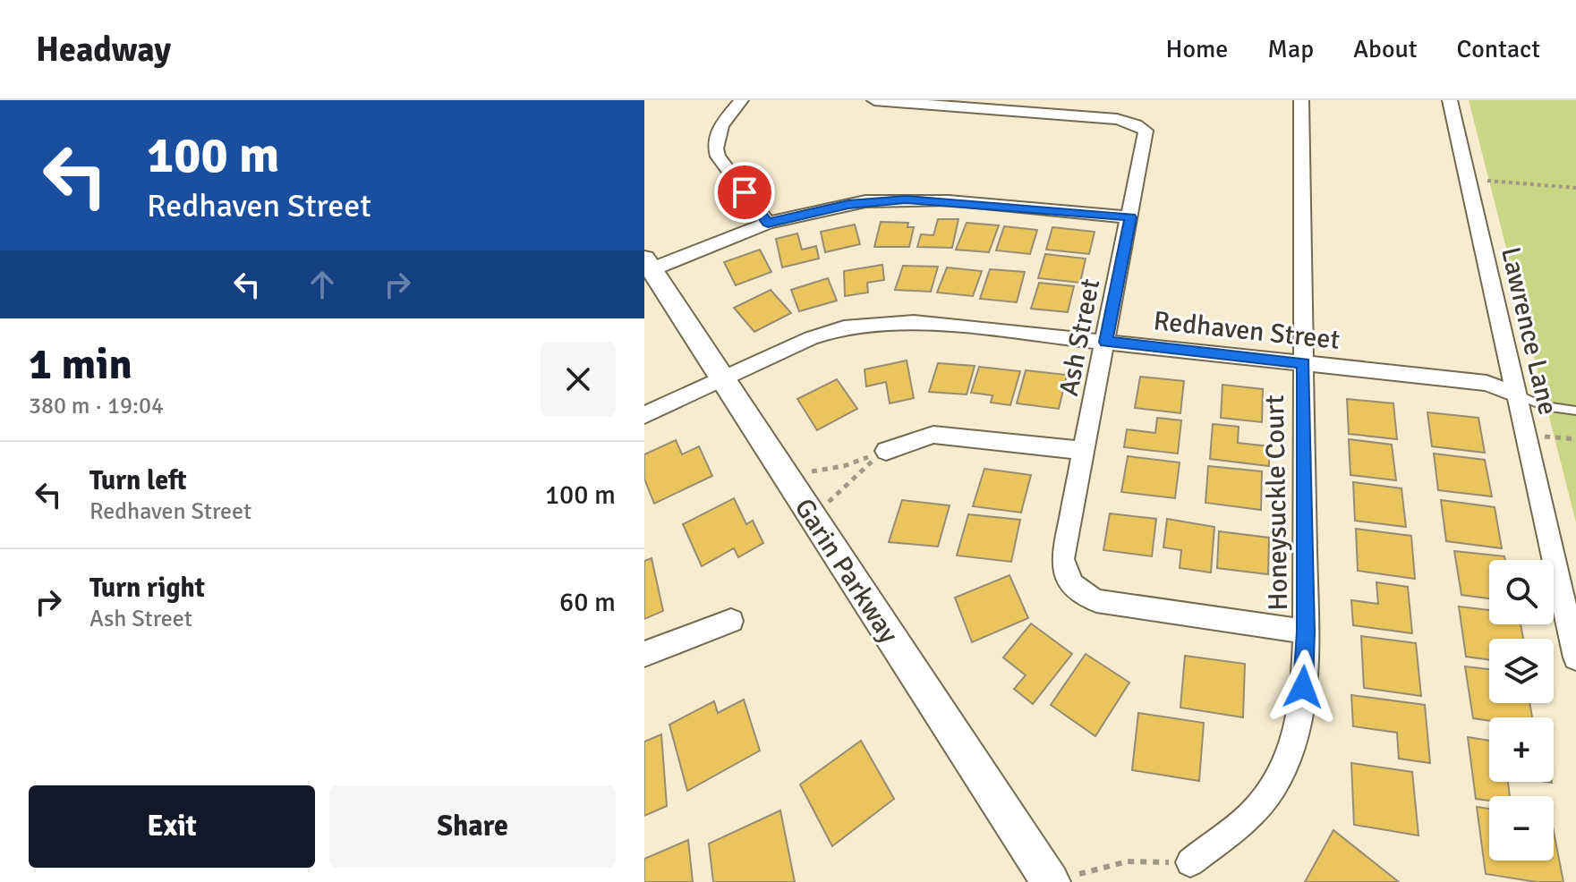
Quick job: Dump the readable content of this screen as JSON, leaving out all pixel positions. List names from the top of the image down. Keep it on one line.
{"streets":{"street":["Redhaven Street","Lawrence Lane","Ash Street","Honeysuckle Court","Garin Parkway"]},"crossings":[["Redhaven Street","Lawrence Lane"],["Redhaven Street","Ash Street"],["Redhaven Street","Honeysuckle Court"],["Redhaven Street","Garin Parkway"],["Ash Street","Honeysuckle Court"]],"page":{"header":"Headway","nav":["Home","Map","About","Contact"],"turn":["100 m","Redhaven Street"],"heading":["1 min","380 m · 19:04"],"list":[{"name":"Turn left","note":"Redhaven Street","value":"100 m"},{"name":"Turn right","note":"Ash Street","value":"60 m"}],"map_buttons":["+","−"],"buttons":["Exit","Share"]}}
